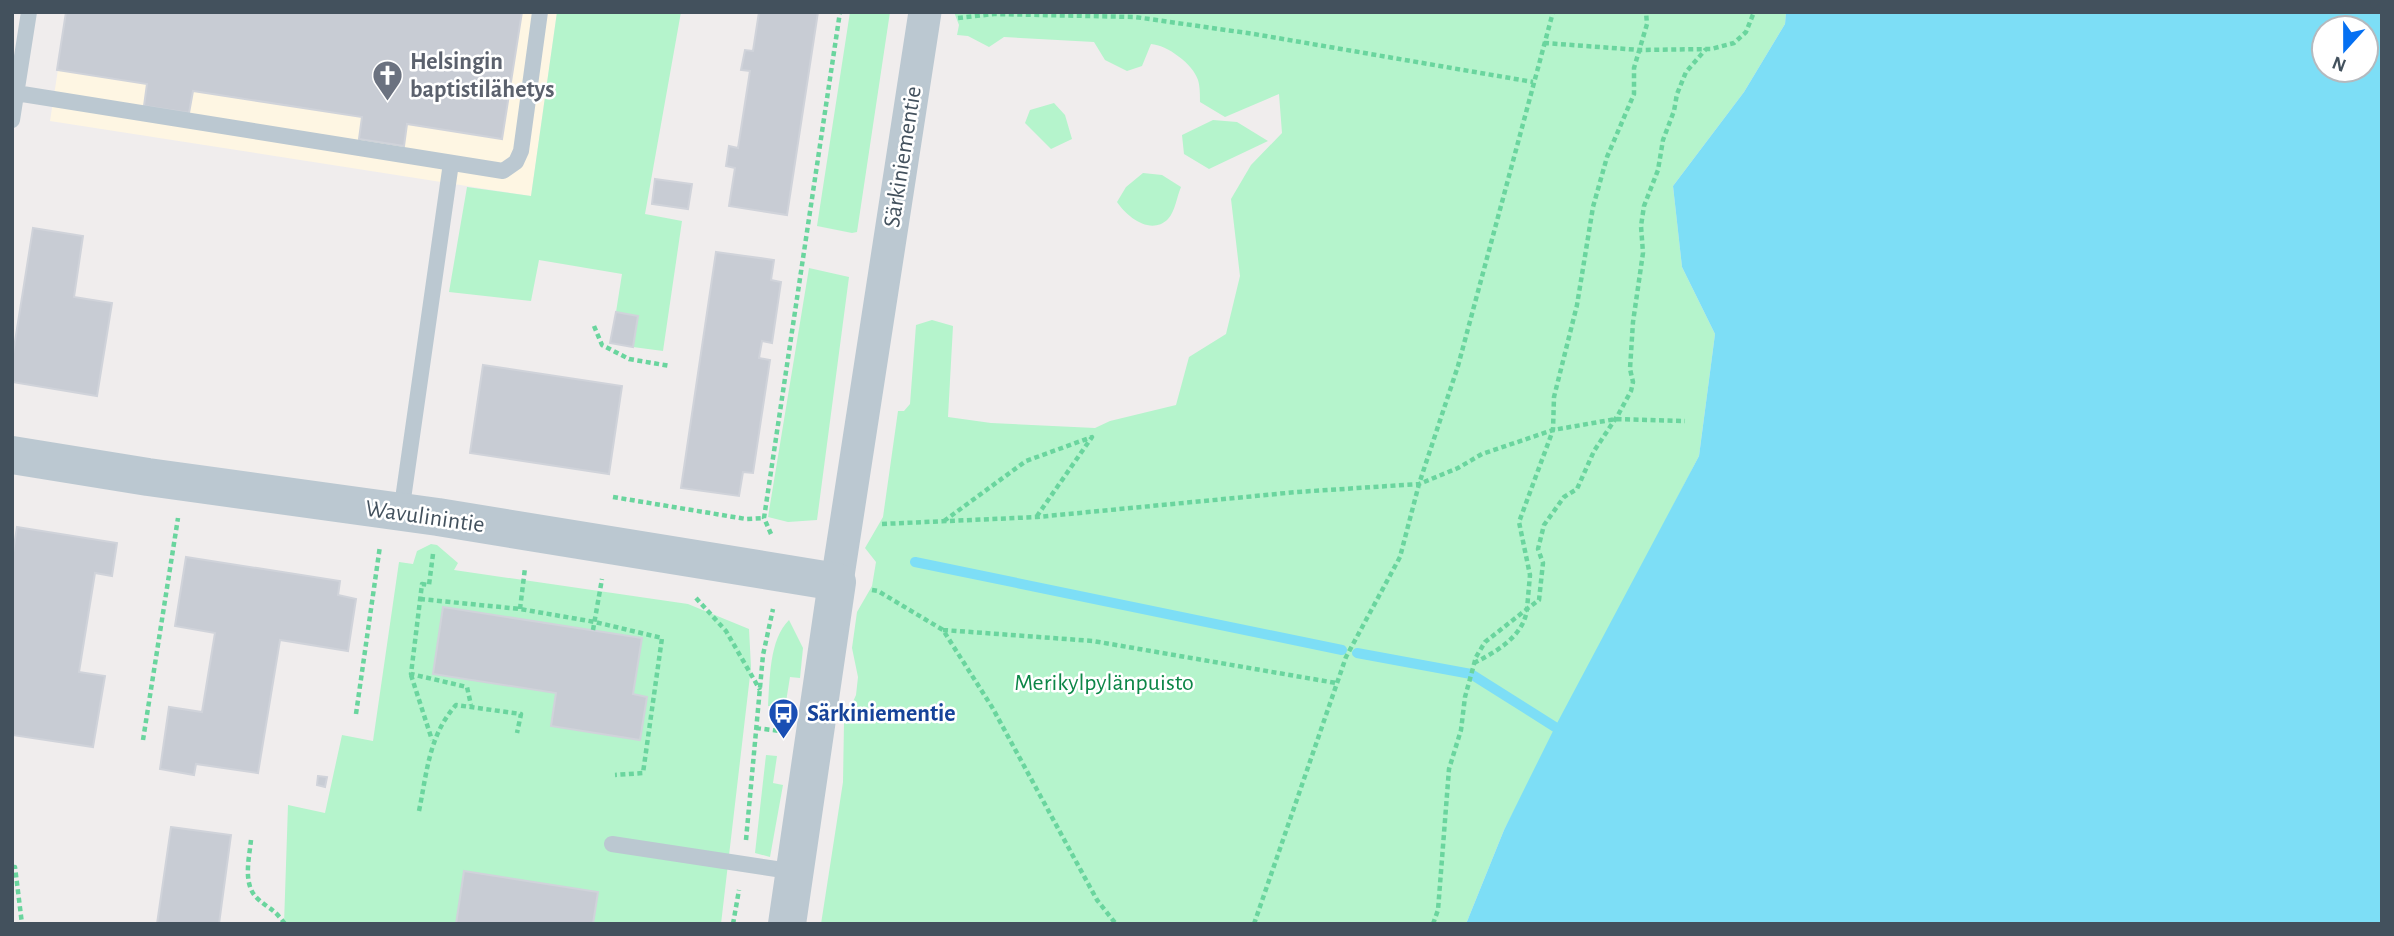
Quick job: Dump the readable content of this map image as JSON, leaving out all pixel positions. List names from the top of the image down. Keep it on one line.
{"streets":{"street":["Särkiniementie","Wavulinintie"]},"crossings":[["Särkiniementie","Wavulinintie"]],"parks":["Merikylpylänpuisto"],"places":{"church":["Helsingin baptistilähetys"],"bus stop":["Särkiniementie"]},"north":"bottom"}
